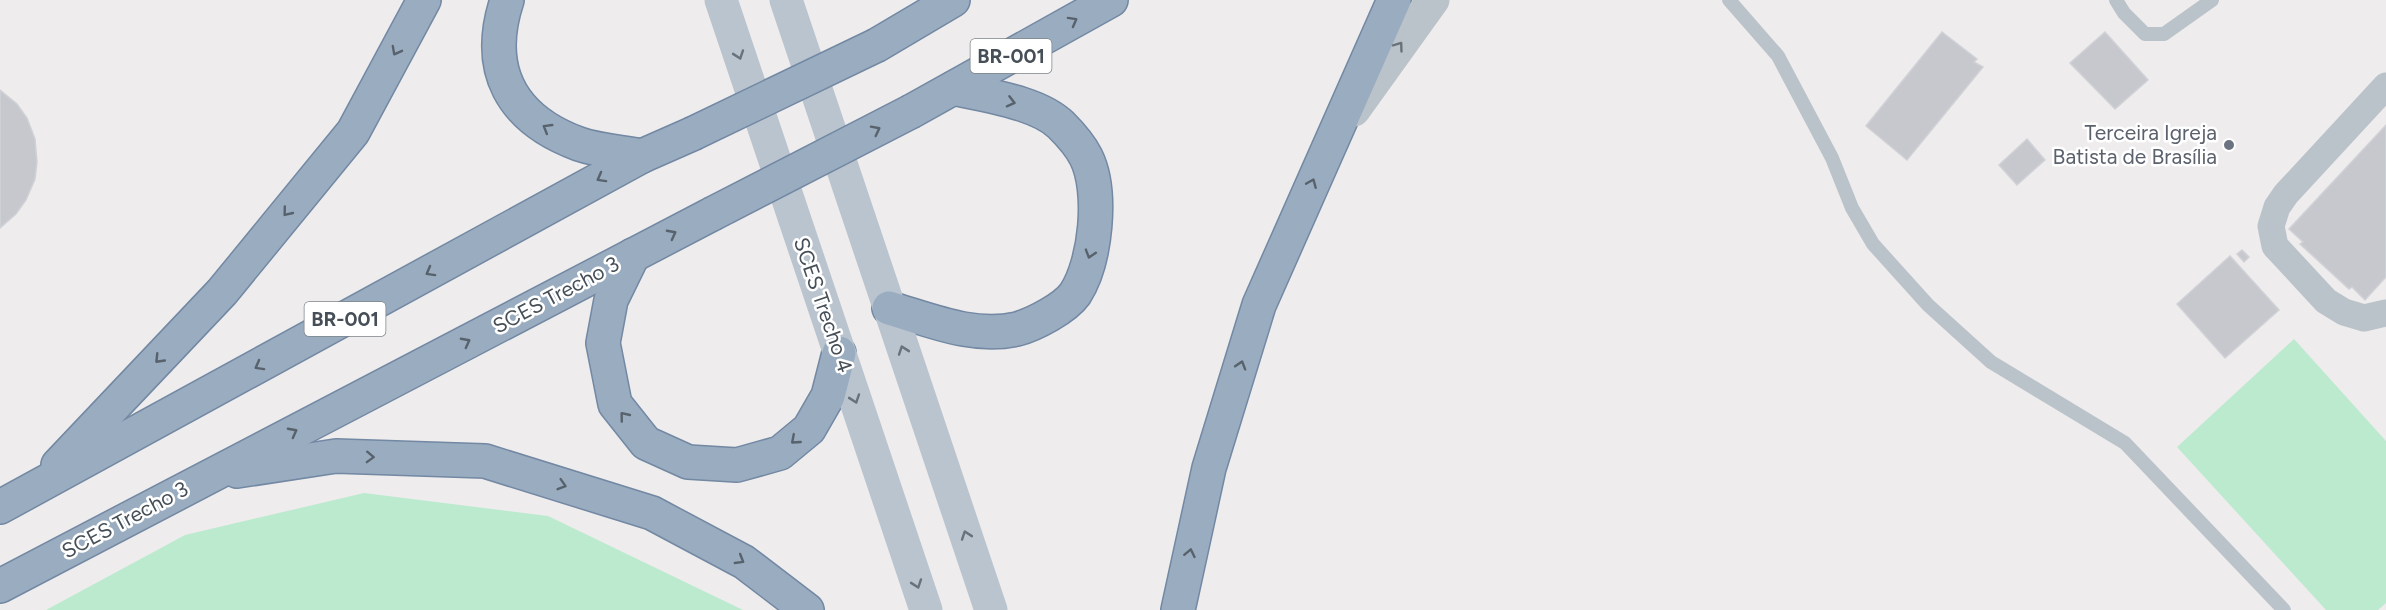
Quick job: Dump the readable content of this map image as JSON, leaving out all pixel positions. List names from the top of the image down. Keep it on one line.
{"streets":{"highway":["BR-001","SCES Trecho 3"],"main road":["SCES Trecho 4"]},"places":["Terceira Igreja Batista de Brasília"]}
